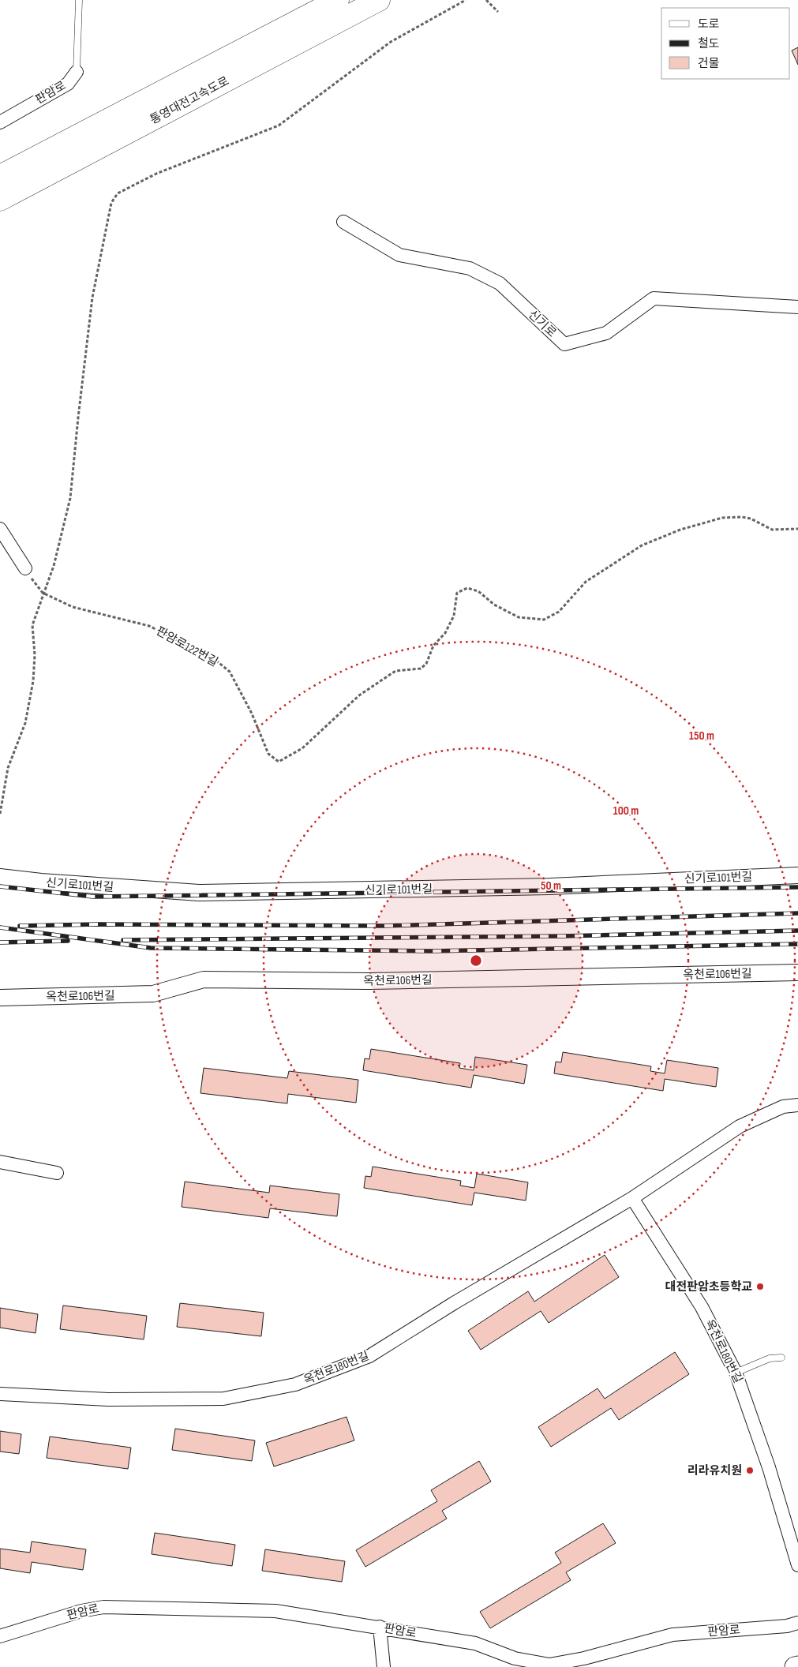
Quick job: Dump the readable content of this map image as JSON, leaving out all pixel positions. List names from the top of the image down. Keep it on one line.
{"streets":{"highway":["통영대전고속도로"],"street":["판암로","신기로","신기로101번길","옥천로106번길","옥천로180번길"],"path":["판암로122번길"]},"places":["대전판암초등학교","리라유치원"],"legend":["도로","철도","건물"],"rings":["150 m","100 m","50 m"]}
